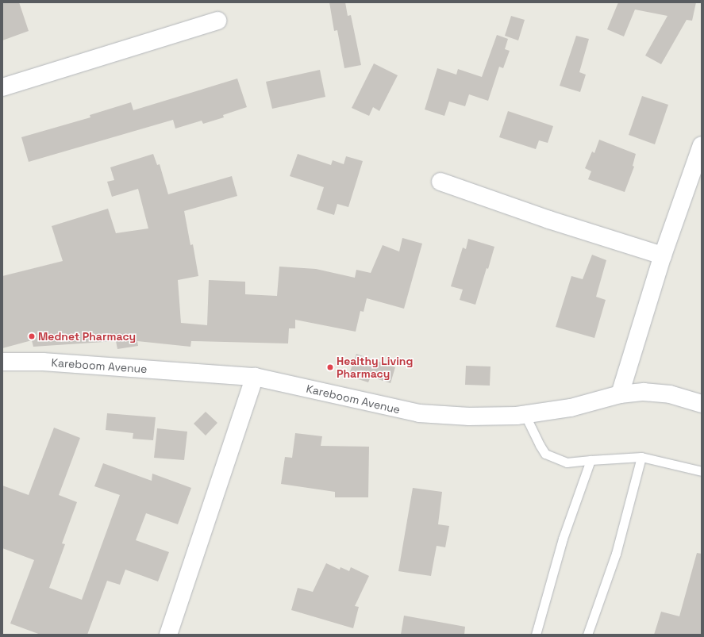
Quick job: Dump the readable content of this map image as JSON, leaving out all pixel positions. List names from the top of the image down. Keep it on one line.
{"streets":{"street":["Kareboom Avenue"]},"places":["Mednet Pharmacy","Healthy Living Pharmacy"]}
